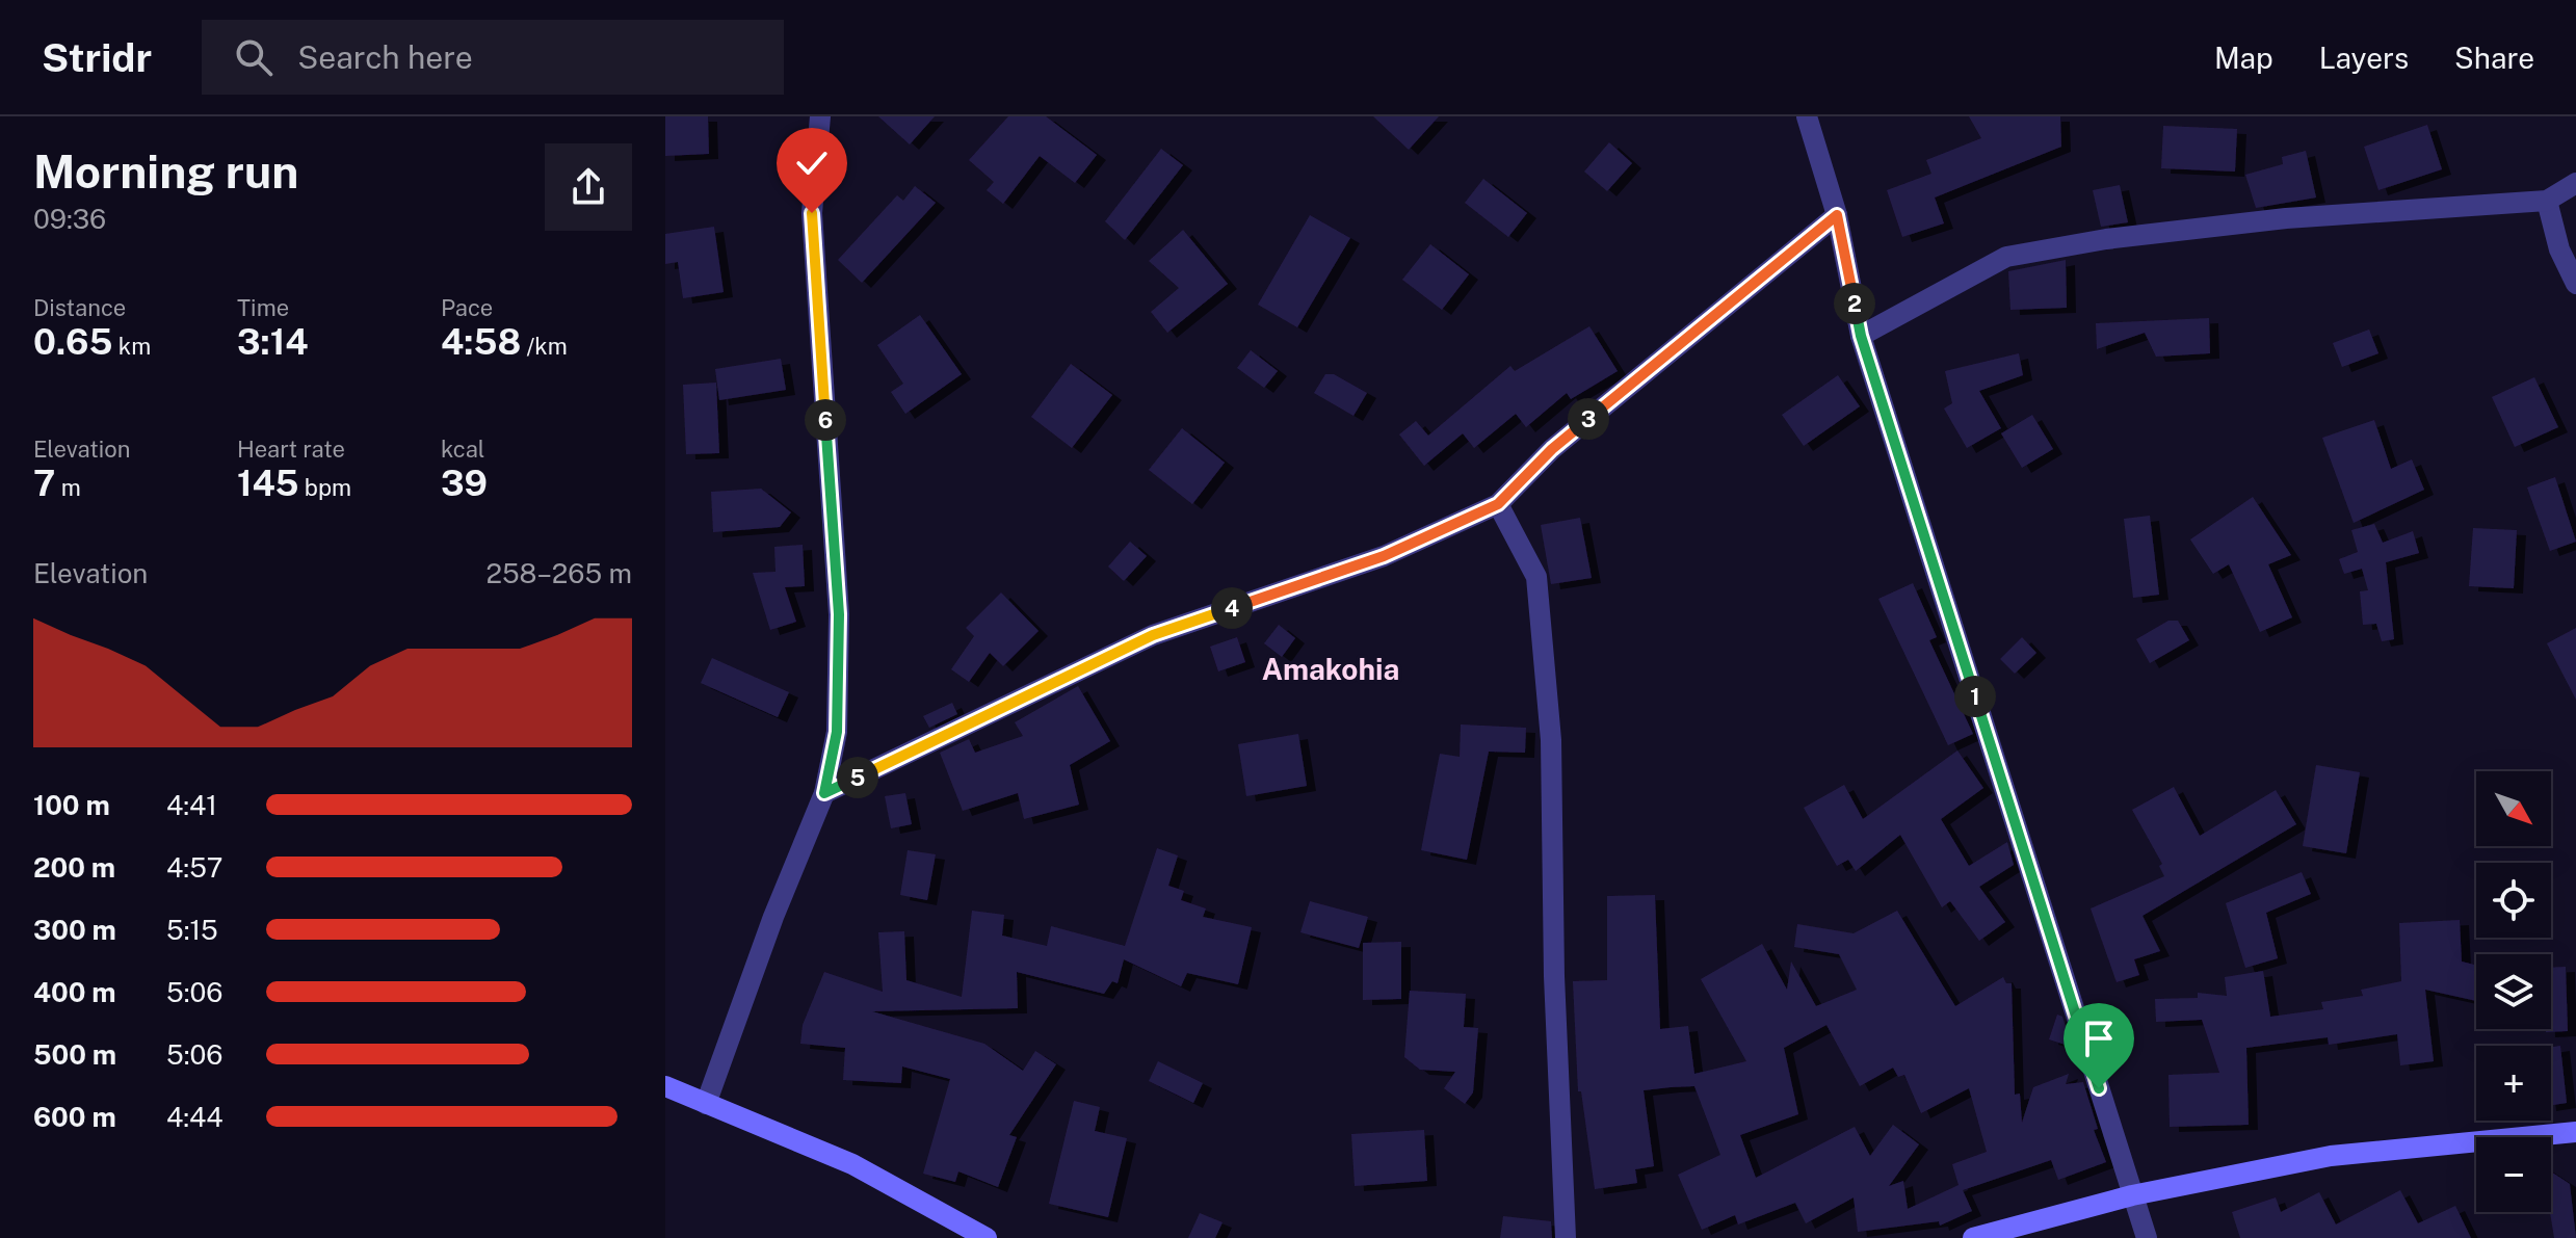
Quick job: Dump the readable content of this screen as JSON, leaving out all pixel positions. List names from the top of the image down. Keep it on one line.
{"districts":["Amakohia"],"north":"bottom right","page":{"header":"Stridr","search":"Search here","nav":["Map","Layers","Share"],"heading":["Morning run","09:36"],"stats":[["Distance","0.65 km"],["Time","3:14"],["Pace","4:58 /km"],["Elevation","7 m"],["Heart rate","145 bpm"],["kcal","39"]],"pins":["2","3","6","4","1","5"],"chart":["Elevation","258–265 m"],"map_buttons":["+","−"],"list":[{"name":"100 m","note":"4:41"},{"name":"200 m","note":"4:57"},{"name":"300 m","note":"5:15"},{"name":"400 m","note":"5:06"},{"name":"500 m","note":"5:06"},{"name":"600 m","note":"4:44"}]}}
